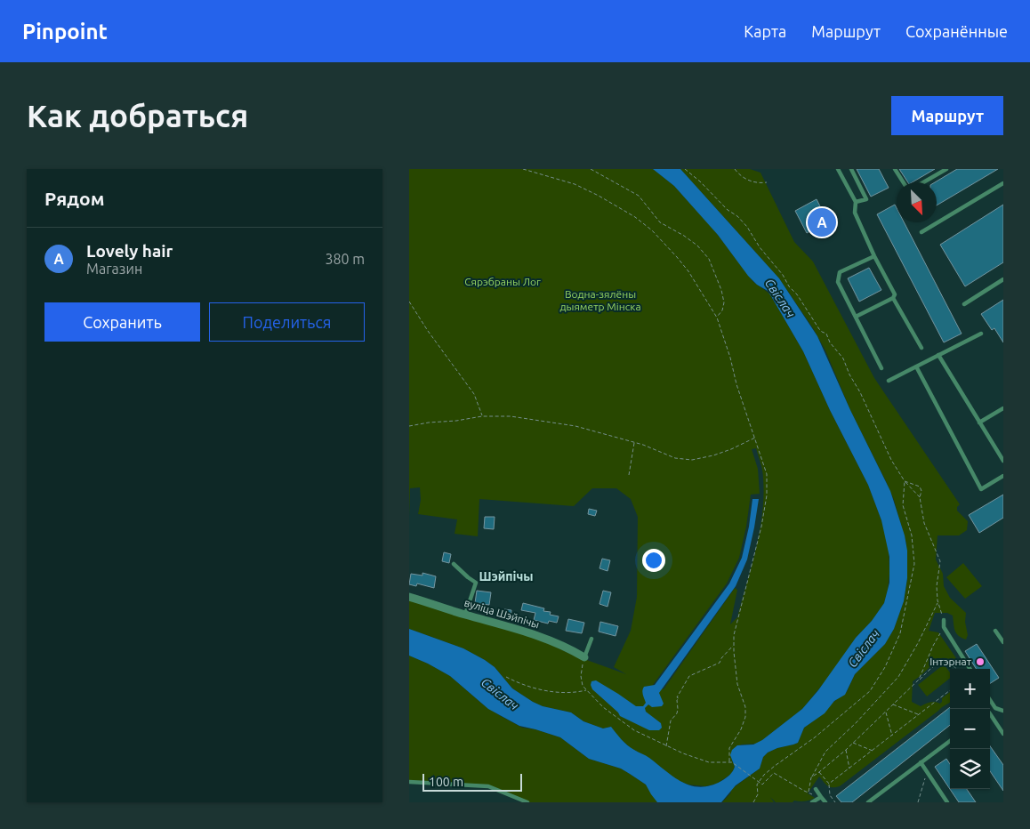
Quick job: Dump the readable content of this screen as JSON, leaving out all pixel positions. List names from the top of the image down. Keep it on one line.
{"streets":{"street":["вуліца Шэйпічы"]},"districts":["Шэйпічы"],"water":["Свіслач"],"parks":["Сярэбраны Лог","Водна-зялёны дыяметр Мінска"],"places":["Інтэрнат"],"scale_bar":"100 m","north":"bottom right","page":{"header":"Pinpoint","nav":["Карта","Маршрут","Сохранённые"],"buttons":["Маршрут",["Сохранить","Поделиться"]],"title":"Как добраться","heading":"Рядом","pins":"A","list":[{"mark":"A","name":"Lovely hair","note":"Магазин","value":"380 m"}],"map_buttons":["+","−"],"scale":"100 m"}}
